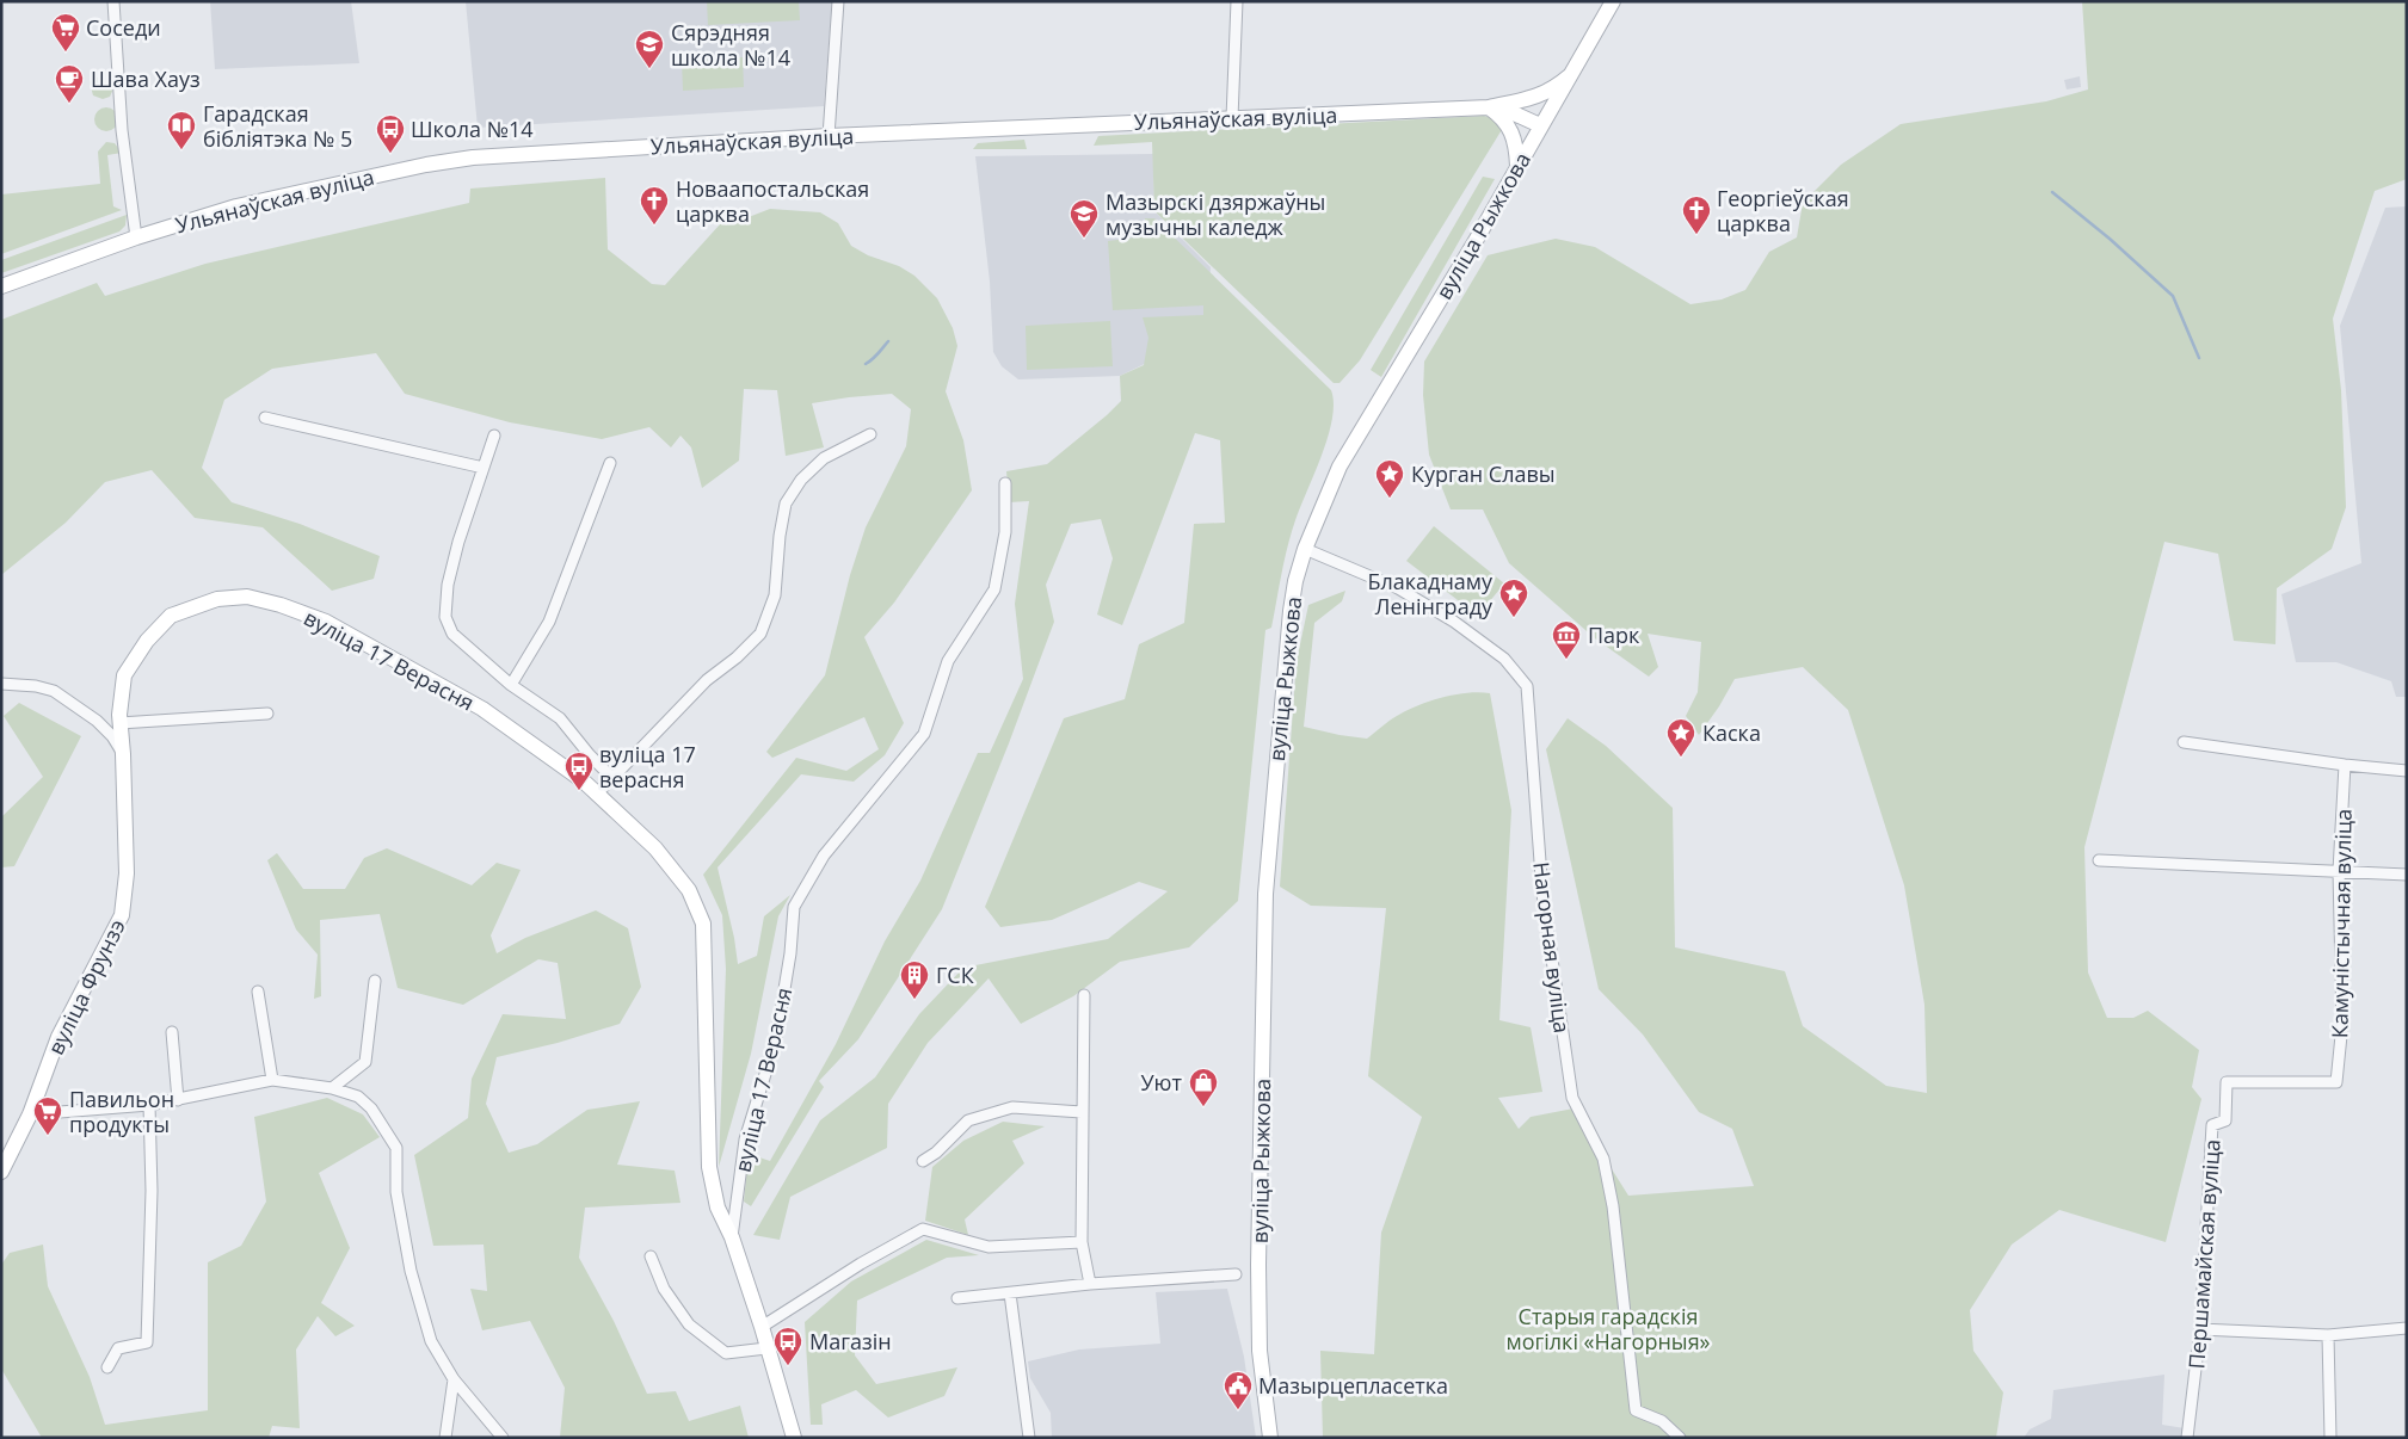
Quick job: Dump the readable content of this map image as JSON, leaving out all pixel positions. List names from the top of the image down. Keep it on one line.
{"streets":{"main road":["Ульянаўская вуліца","вуліца Рыжкова","вуліца 17 Верасня","вуліца Фрунзэ"],"street":["Камуністычная вуліца","Нагорная вуліца","Першамайская вуліца"]},"crossings":[["Ульянаўская вуліца","вуліца Рыжкова"],["вуліца Рыжкова","Нагорная вуліца"],["вуліца 17 Верасня","вуліца Фрунзэ"],["Камуністычная вуліца","Першамайская вуліца"]],"parks":["Старыя гарадскія могілкі «Нагорныя»"],"places":{"supermarket":["Соседи","Павильон продукты"],"school or university":["Сярэдняя школа №14","Мазырскі дзяржаўны музычны каледж"],"cafe":["Шава Хауз"],"library":["Гарадская бібліятэка № 5"],"bus stop":["Школа №14","вуліца 17 верасня","Магазін"],"church":["Новаапостальская царква","Георгіеўская царква"],"place":["Курган Славы","Блакаднаму Ленінграду","Каска"],"museum":["Парк"],"building":["ГСК"],"shop":["Уют"],"public building":["Мазырцепласетка"]}}
